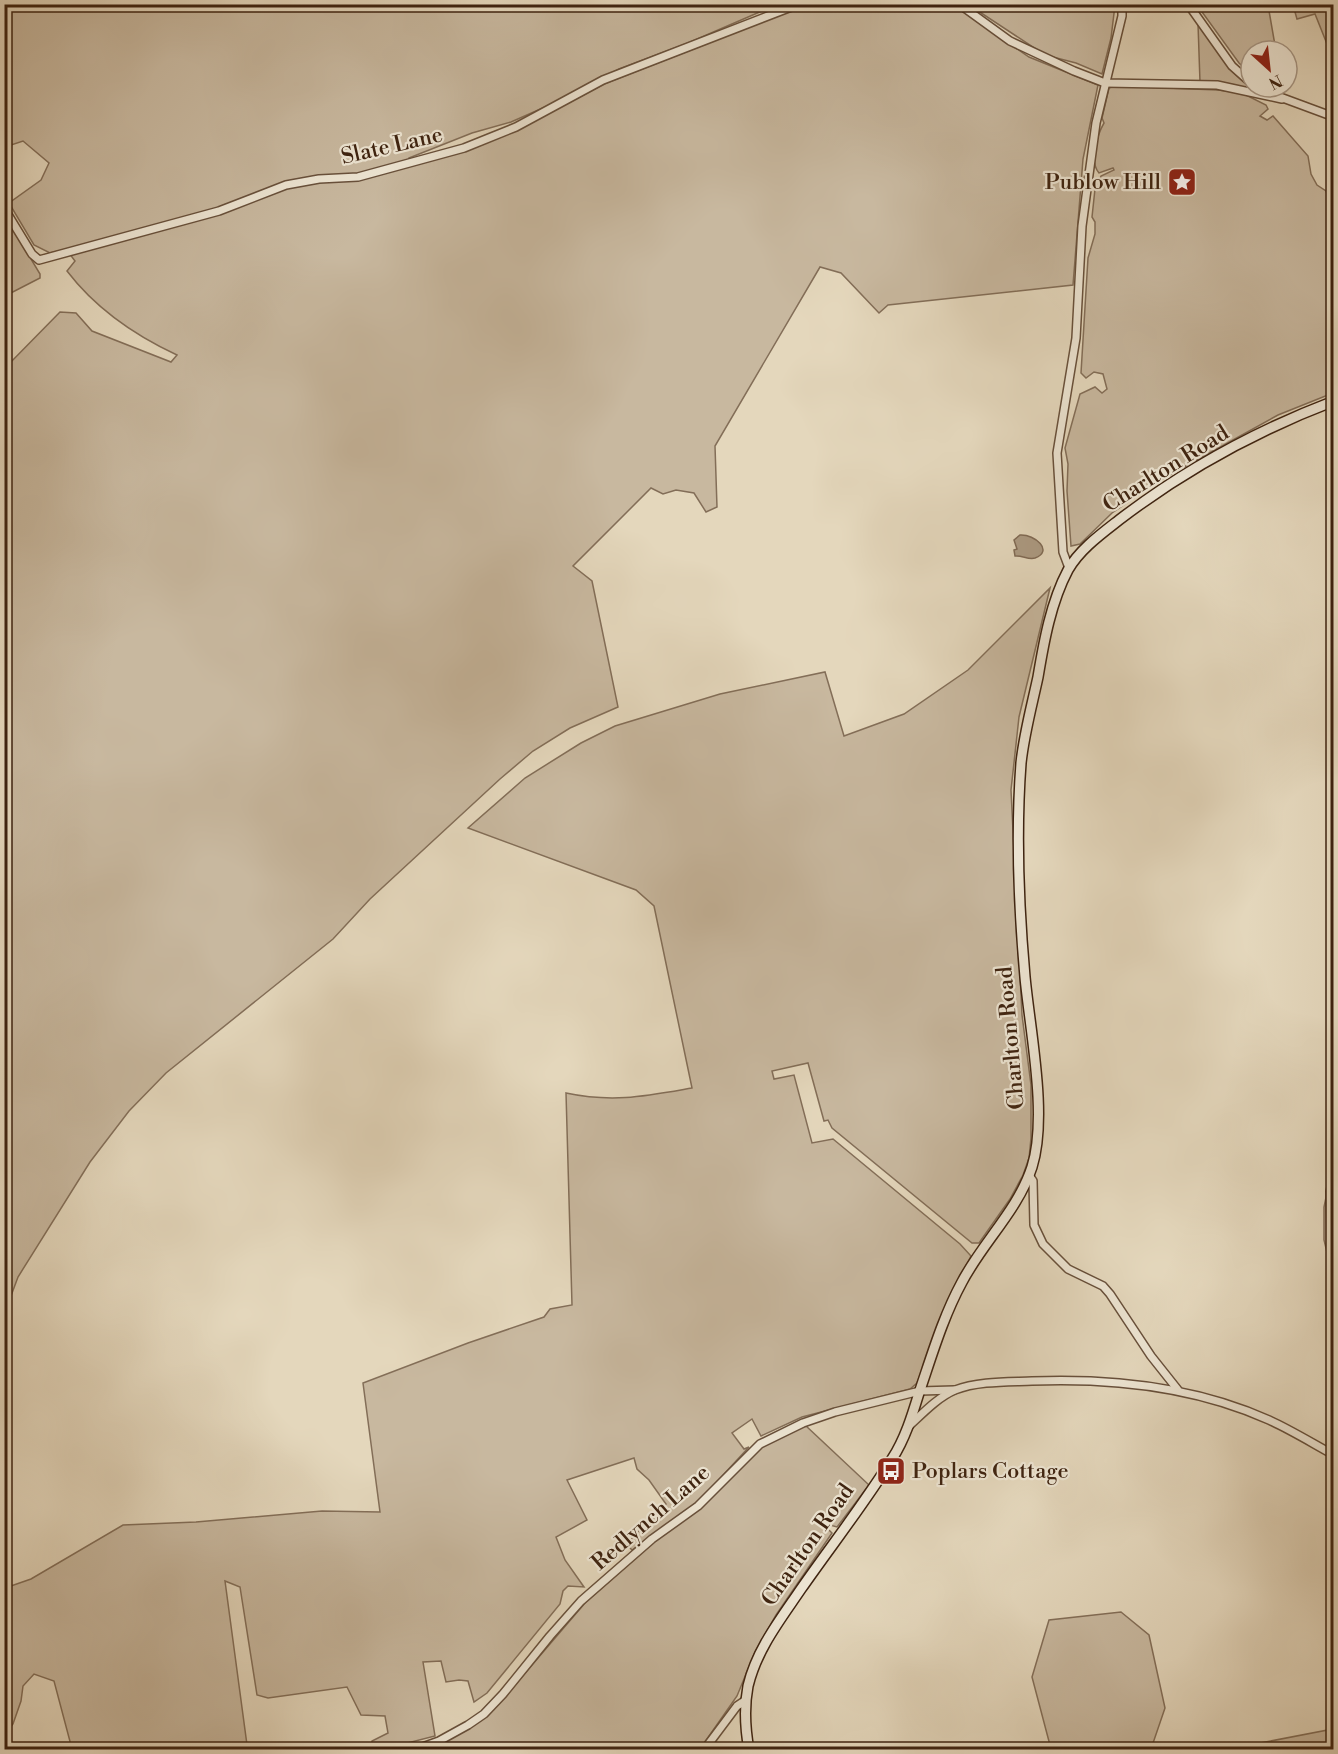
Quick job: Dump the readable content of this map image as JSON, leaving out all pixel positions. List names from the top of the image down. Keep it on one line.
{"streets":{"street":["Slate Lane","Charlton Road","Redlynch Lane"]},"crossings":[["Charlton Road","Redlynch Lane"]],"places":{"place":["Publow Hill"],"bus stop":["Poplars Cottage"]},"north":"bottom right"}
